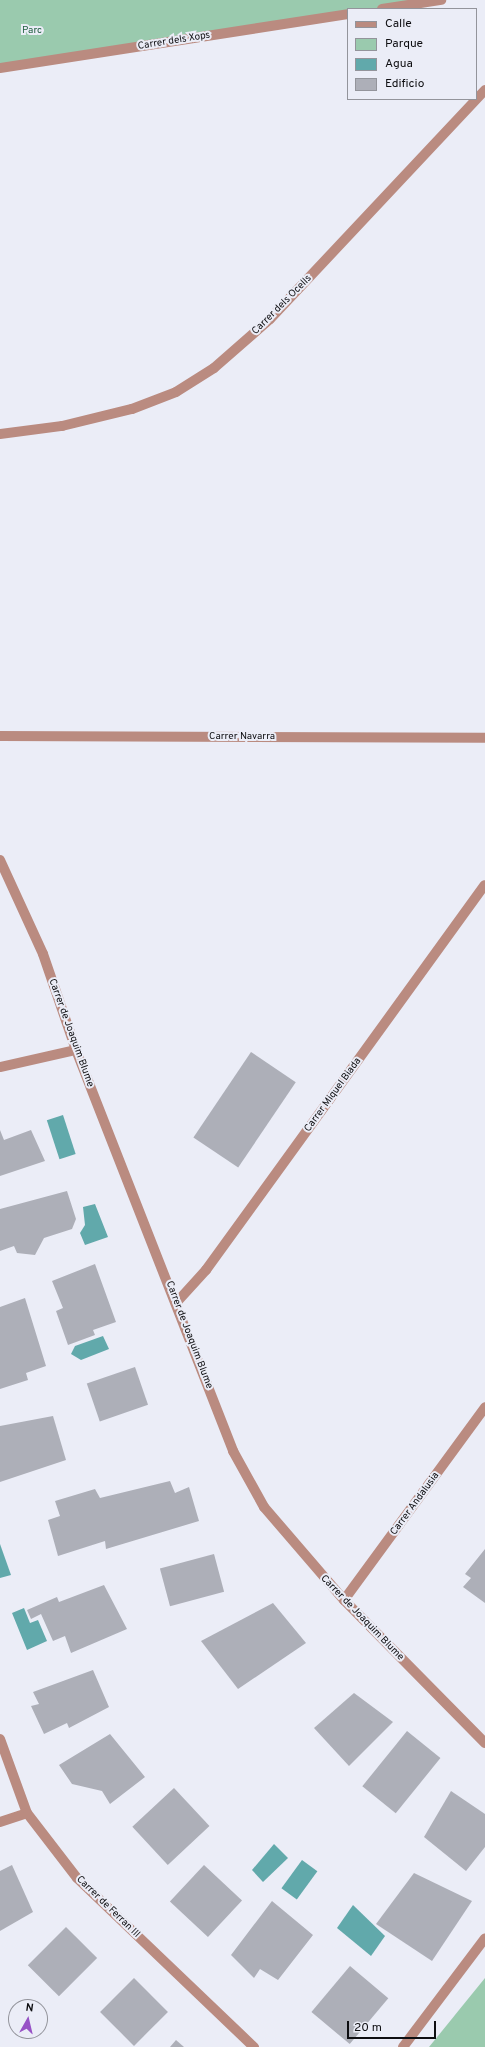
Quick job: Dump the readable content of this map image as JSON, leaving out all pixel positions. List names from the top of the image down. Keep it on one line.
{"streets":{"street":["Carrer dels Xops","Carrer dels Ocells","Carrer Navarra","Carrer de Joaquim Blume","Carrer Miquel Biada","Carrer Andalusia","Carrer de Ferran III"]},"crossings":[["Carrer de Joaquim Blume","Carrer Miquel Biada"],["Carrer de Joaquim Blume","Carrer Andalusia"]],"parks":["Parc"],"legend":["Calle","Parque","Agua","Edificio"],"scale_bar":"20 m","north":"top"}
